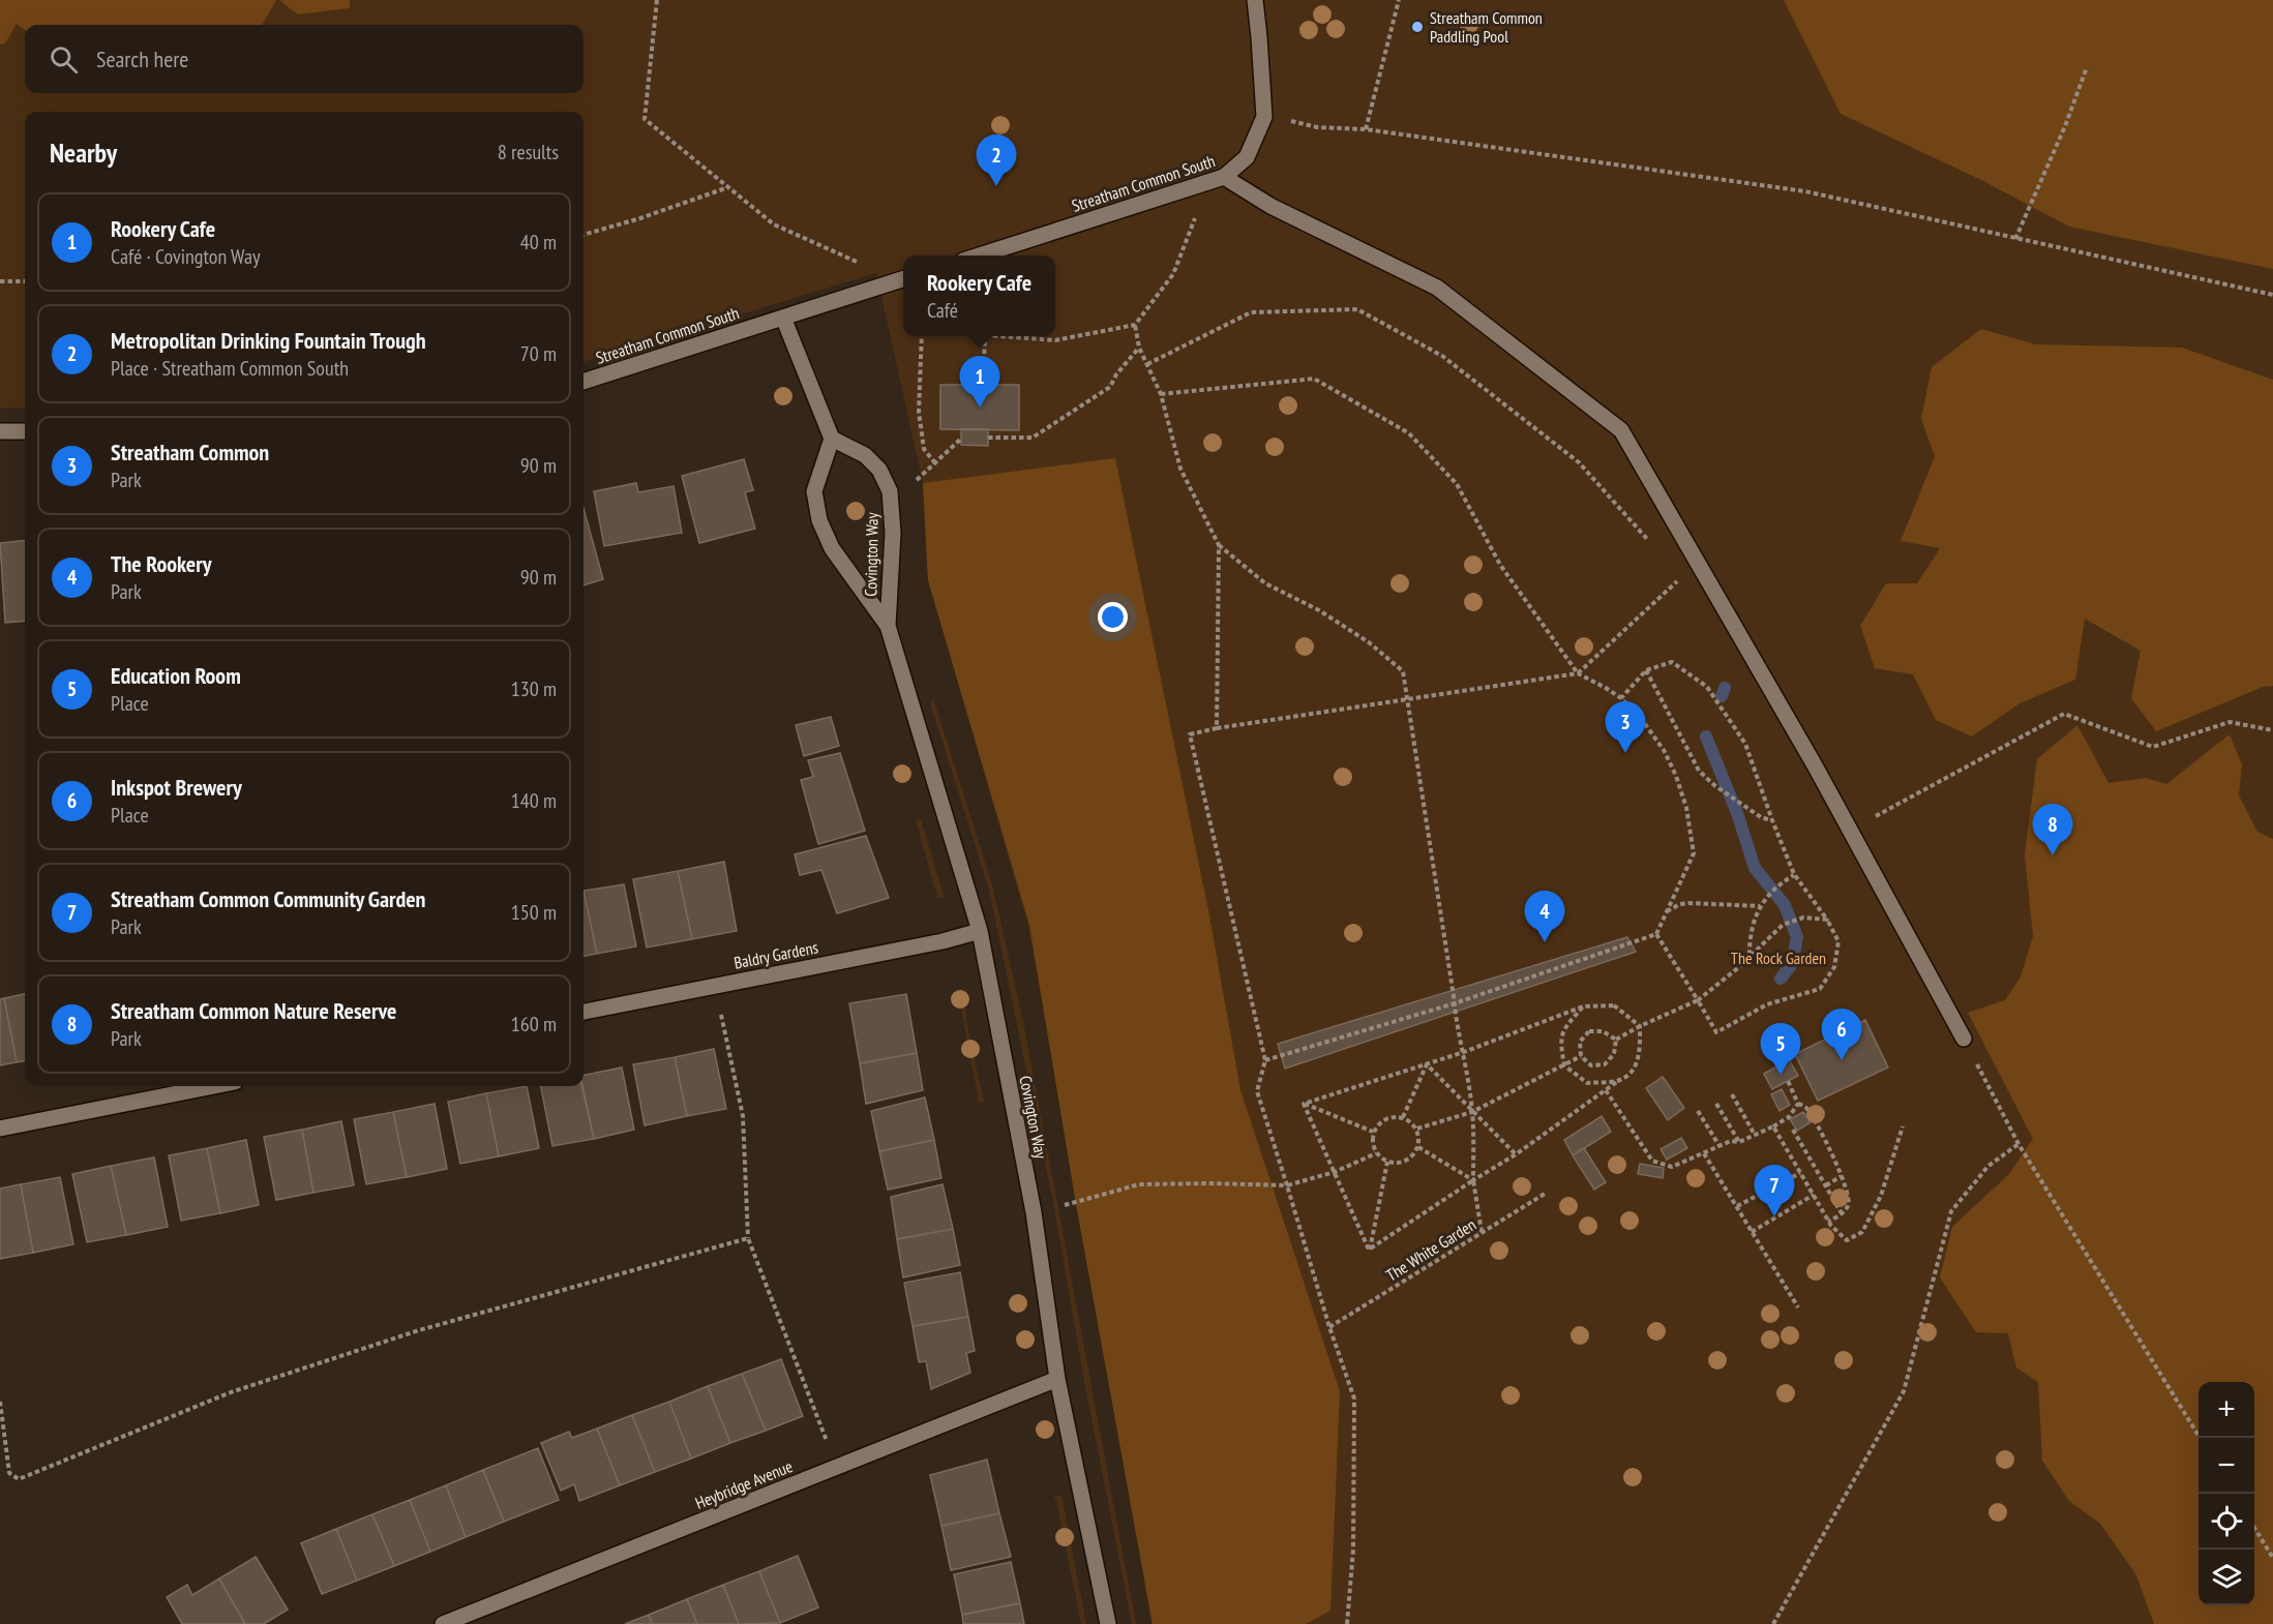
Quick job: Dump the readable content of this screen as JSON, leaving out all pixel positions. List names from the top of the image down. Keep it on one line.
{"streets":{"street":["Streatham Common South","Covington Way","Baldry Gardens","Heybridge Avenue"],"path":["The White Garden"]},"crossings":[["Covington Way","Baldry Gardens"],["Covington Way","Heybridge Avenue"]],"parks":["The Rock Garden"],"places":["Streatham Common Paddling Pool"],"page":{"search":"Search here","heading":["Nearby","8 results"],"pins":["2","1","3","8","4","6","5","7"],"list":[{"mark":"1","name":"Rookery Cafe","note":"Café · Covington Way","value":"40 m"},{"mark":"2","name":"Metropolitan Drinking Fountain Trough","note":"Place · Streatham Common South","value":"70 m"},{"mark":"3","name":"Streatham Common","note":"Park","value":"90 m"},{"mark":"4","name":"The Rookery","note":"Park","value":"90 m"},{"mark":"5","name":"Education Room","note":"Place","value":"130 m"},{"mark":"6","name":"Inkspot Brewery","note":"Place","value":"140 m"},{"mark":"7","name":"Streatham Common Community Garden","note":"Park","value":"150 m"},{"mark":"8","name":"Streatham Common Nature Reserve","note":"Park","value":"160 m"}],"popup":["Rookery Cafe","Café"],"map_buttons":["+","−"]}}
